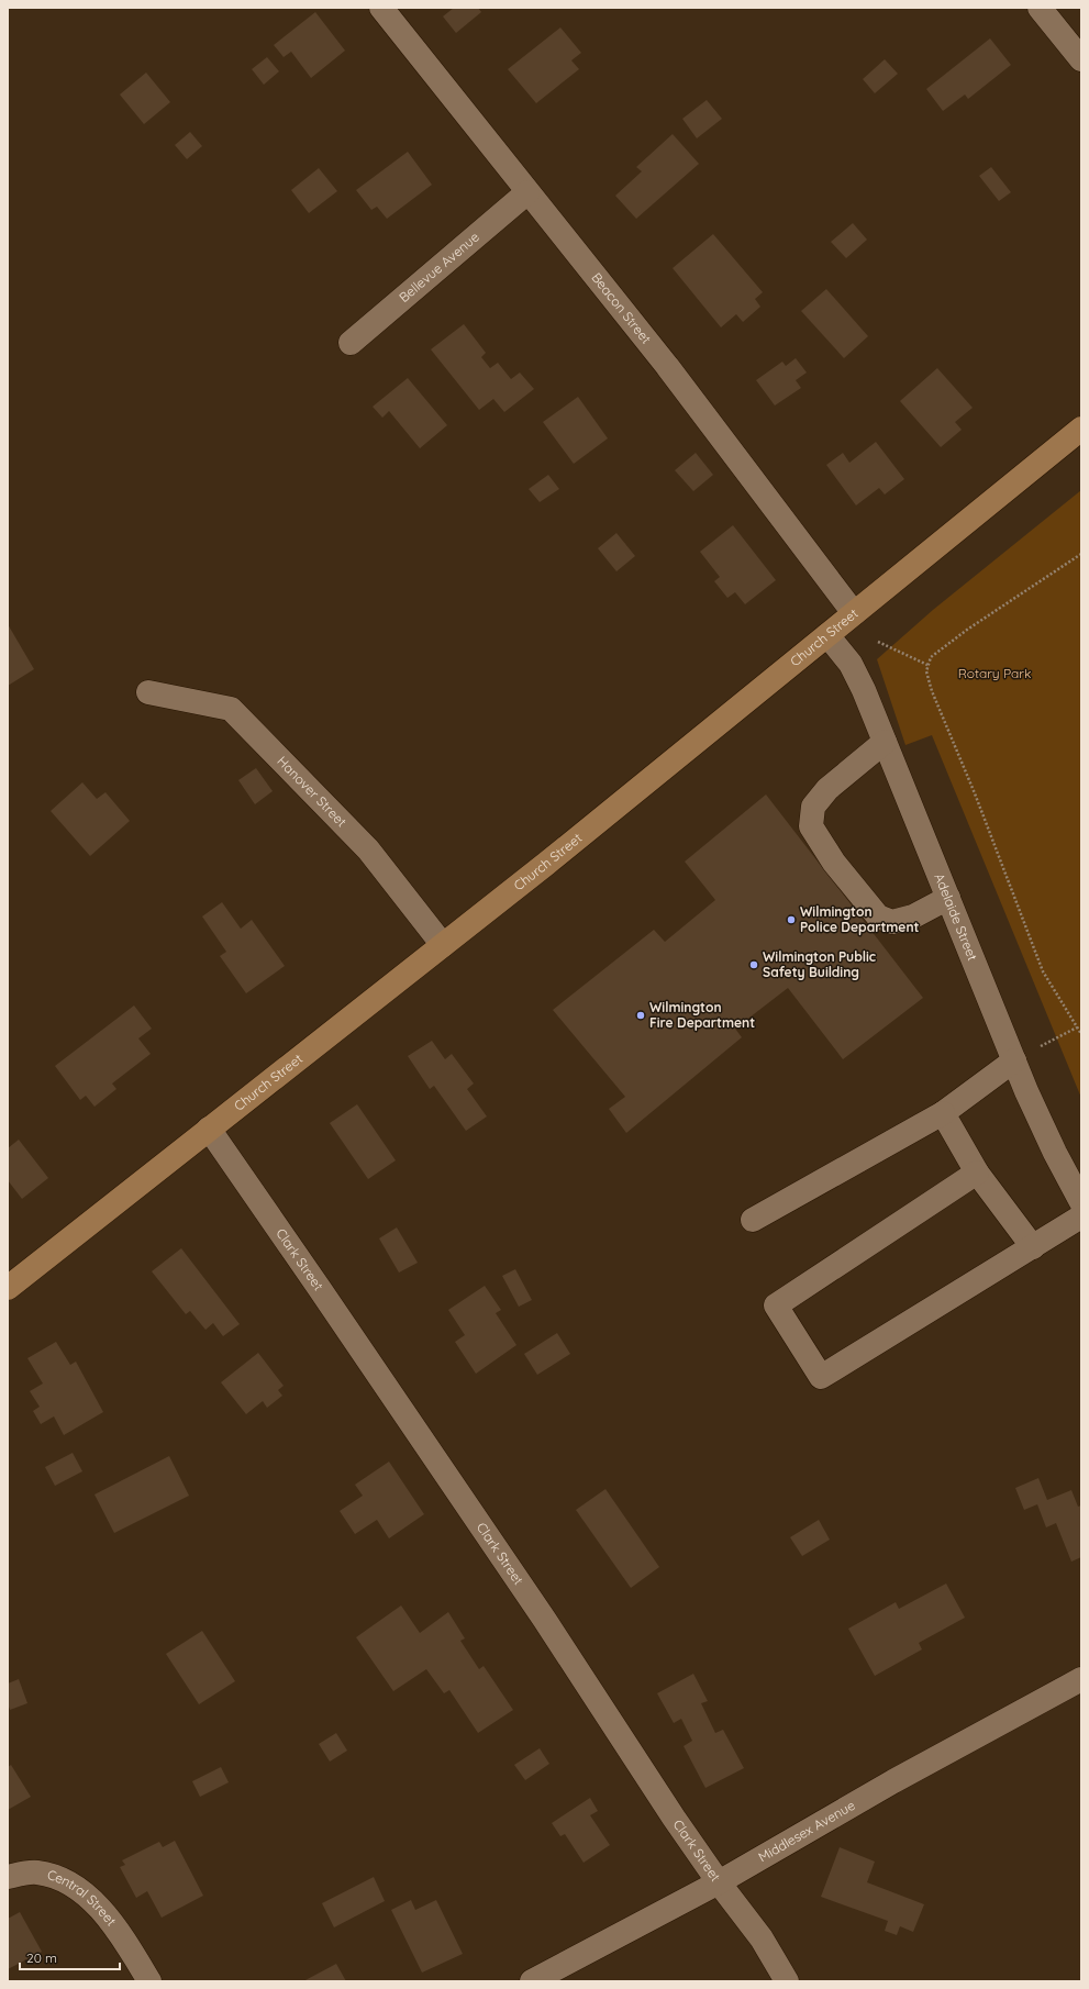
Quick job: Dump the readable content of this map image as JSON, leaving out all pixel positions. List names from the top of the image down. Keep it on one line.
{"streets":{"main road":["Church Street"],"street":["Bellevue Avenue","Beacon Street","Hanover Street","Adelaide Street","Clark Street","Middlesex Avenue","Central Street"]},"crossings":[["Bellevue Avenue","Beacon Street"],["Beacon Street","Church Street"],["Church Street","Hanover Street"],["Church Street","Adelaide Street"],["Church Street","Clark Street"],["Clark Street","Middlesex Avenue"]],"parks":["Rotary Park"],"places":["Wilmington Police Department","Wilmington Public Safety Building","Wilmington Fire Department"],"scale_bar":"20 m"}
